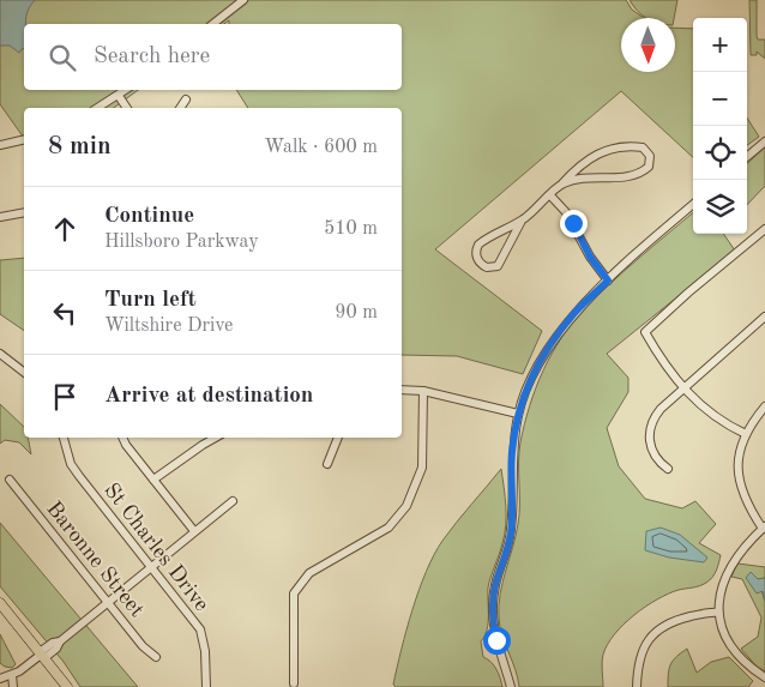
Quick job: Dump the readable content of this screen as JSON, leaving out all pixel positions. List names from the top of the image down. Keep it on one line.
{"streets":{"street":["St Charles Drive","Baronne Street"]},"north":"bottom","page":{"map_buttons":["+","−"],"search":"Search here","heading":["8 min","Walk · 600 m"],"list":[["Continue","Hillsboro Parkway","510 m"],["Turn left","Wiltshire Drive","90 m"],"Arrive at destination"]}}
